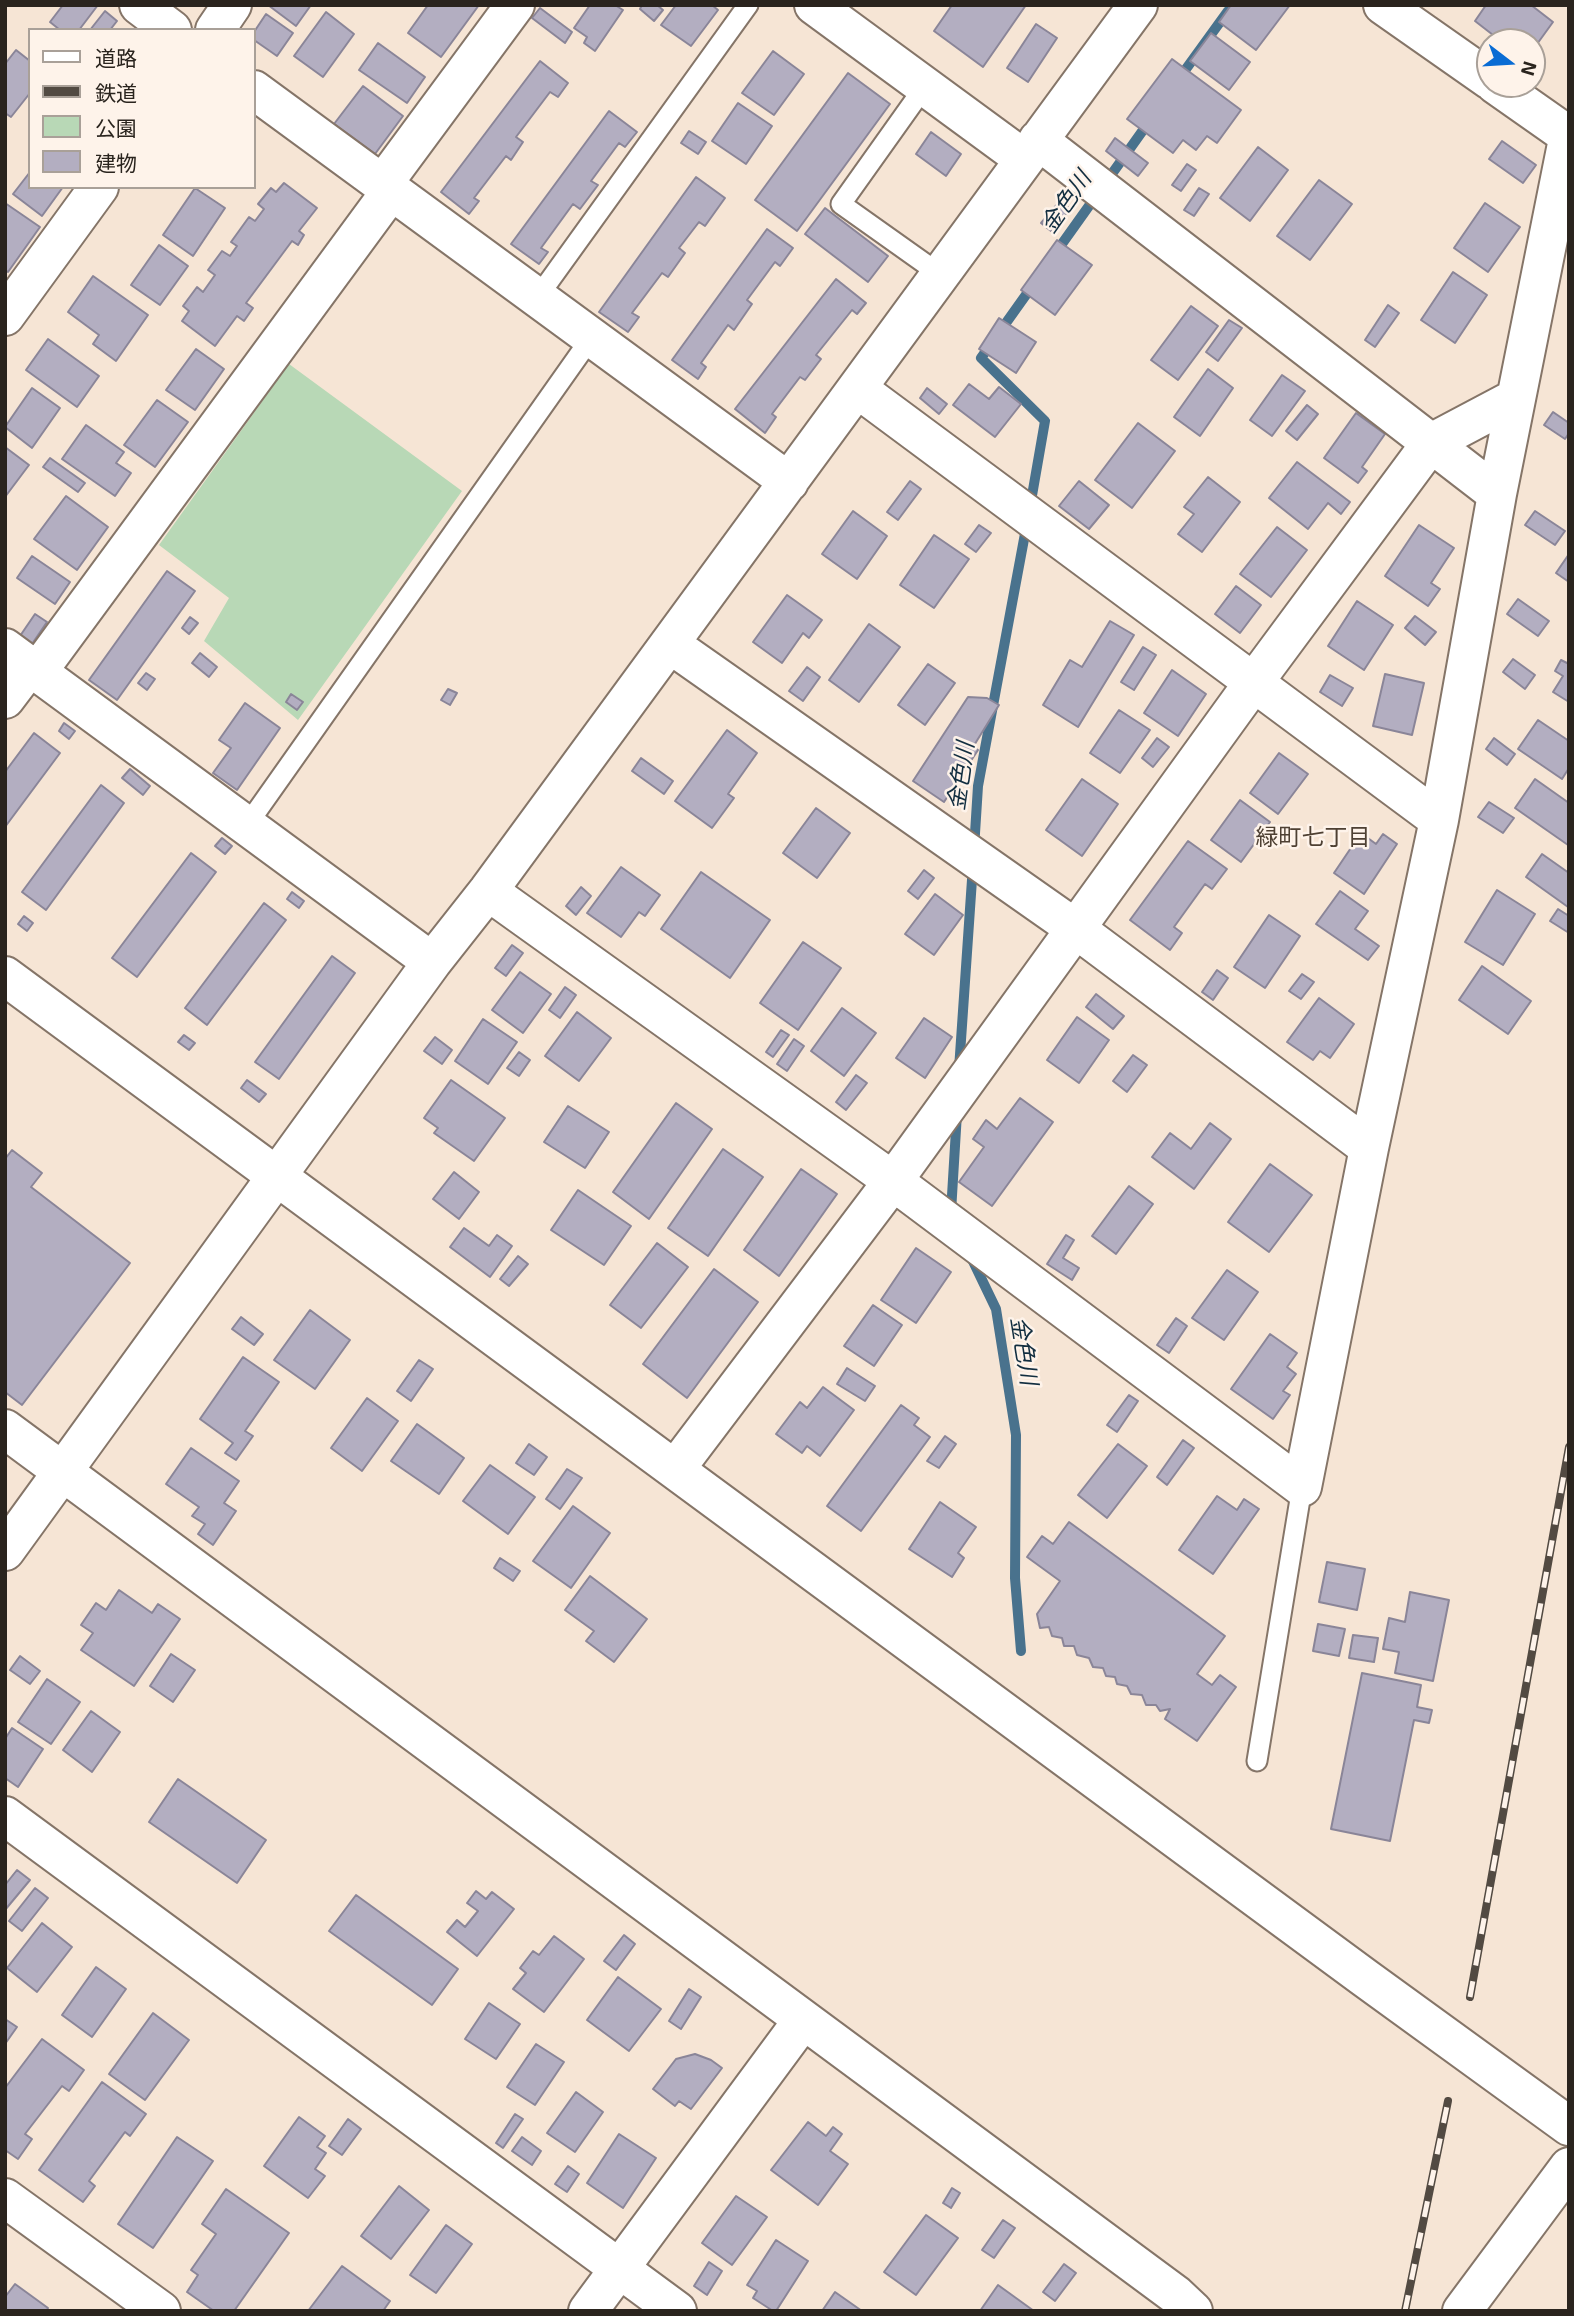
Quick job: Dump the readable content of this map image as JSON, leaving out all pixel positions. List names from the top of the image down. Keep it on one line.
{"districts":["緑町七丁目"],"water":["金色川"],"legend":["道路","鉄道","公園","建物"],"north":"right"}
